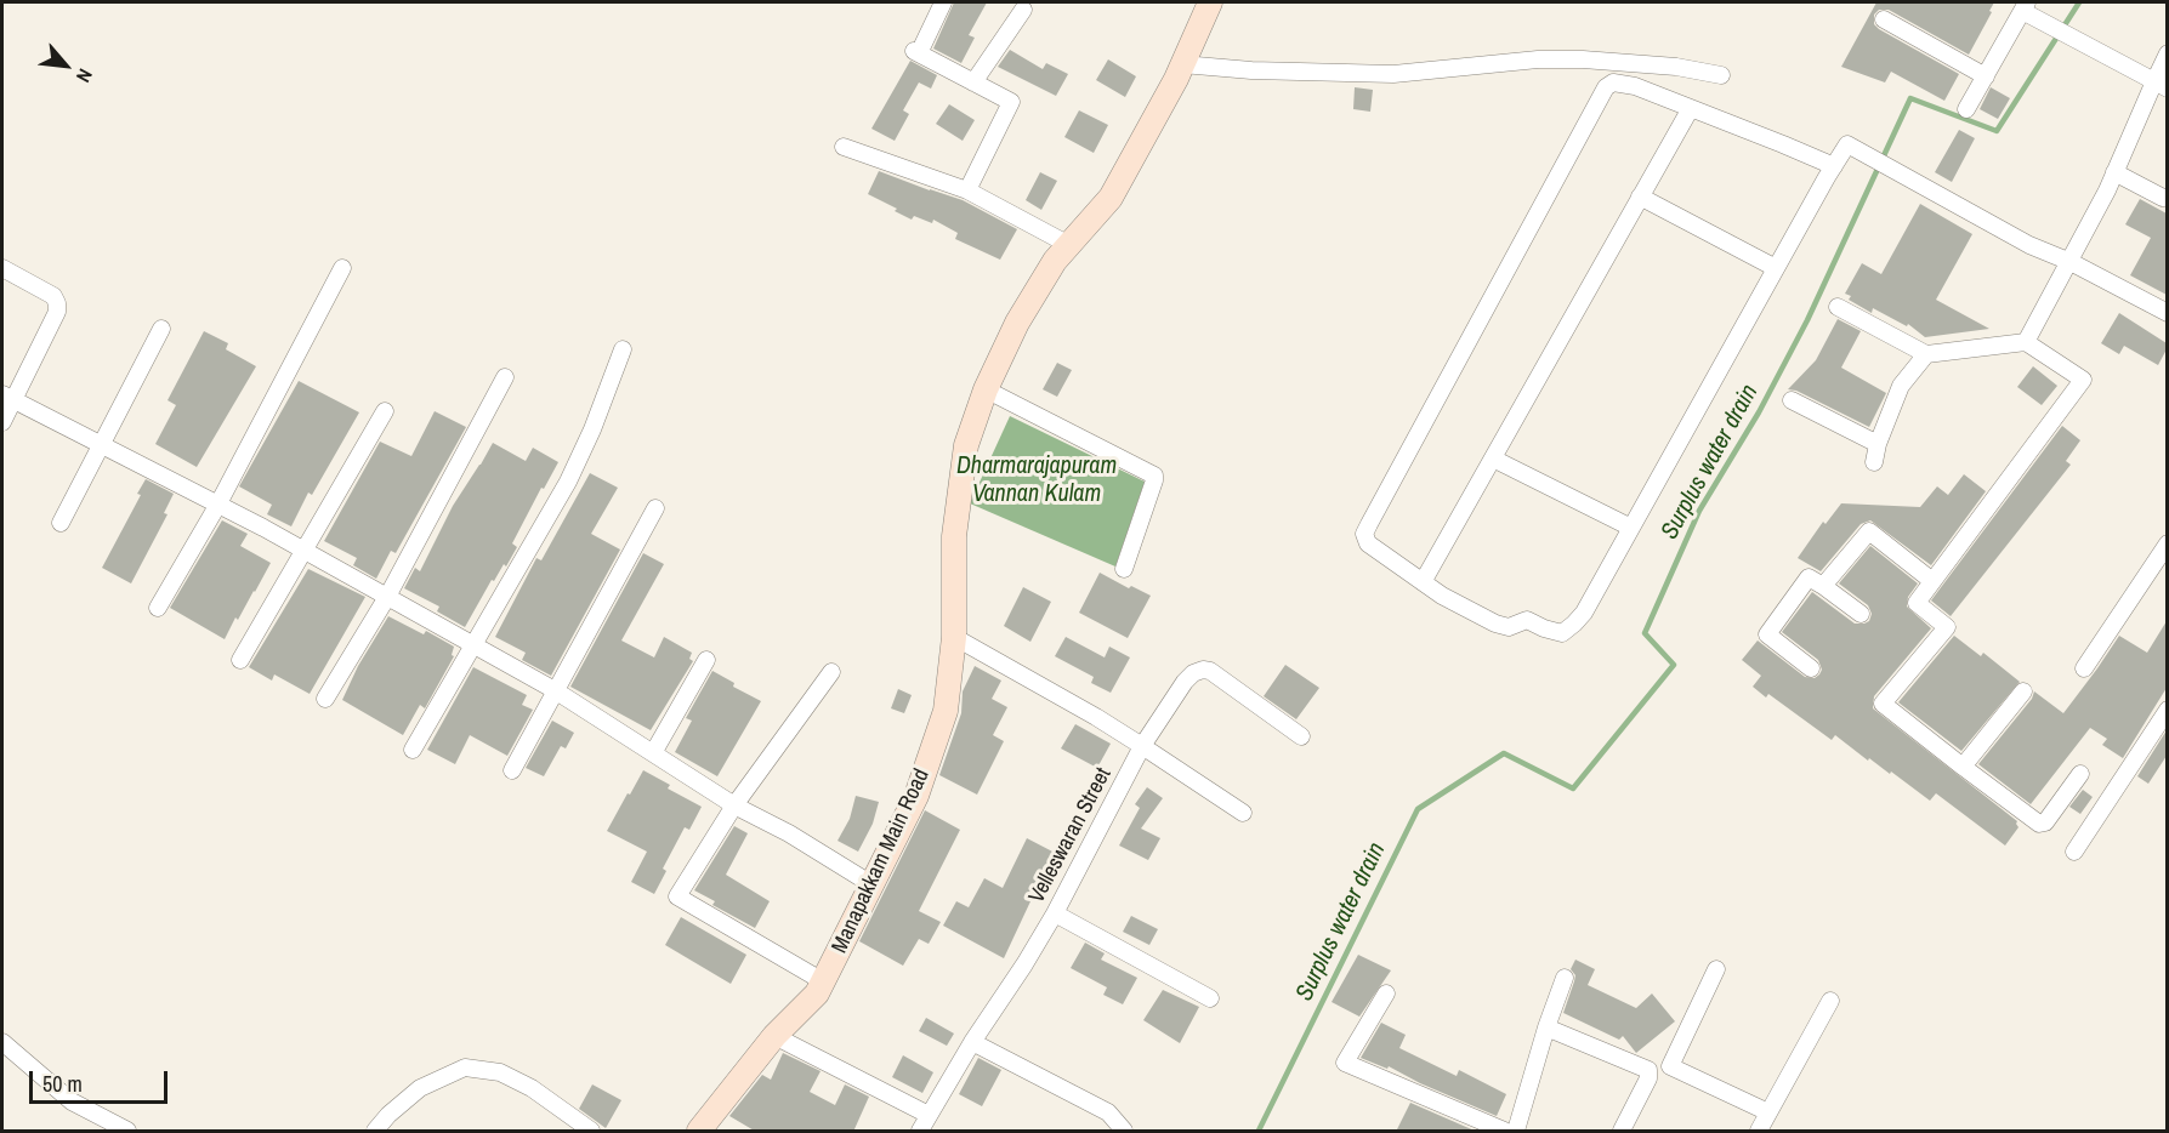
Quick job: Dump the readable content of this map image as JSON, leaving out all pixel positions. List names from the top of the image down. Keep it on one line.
{"streets":{"main road":["Manapakkam Main Road"],"street":["Velleswaran Street"]},"water":["Surplus water drain","Dharmarajapuram Vannan Kulam"],"scale_bar":"50 m","north":"bottom right"}
